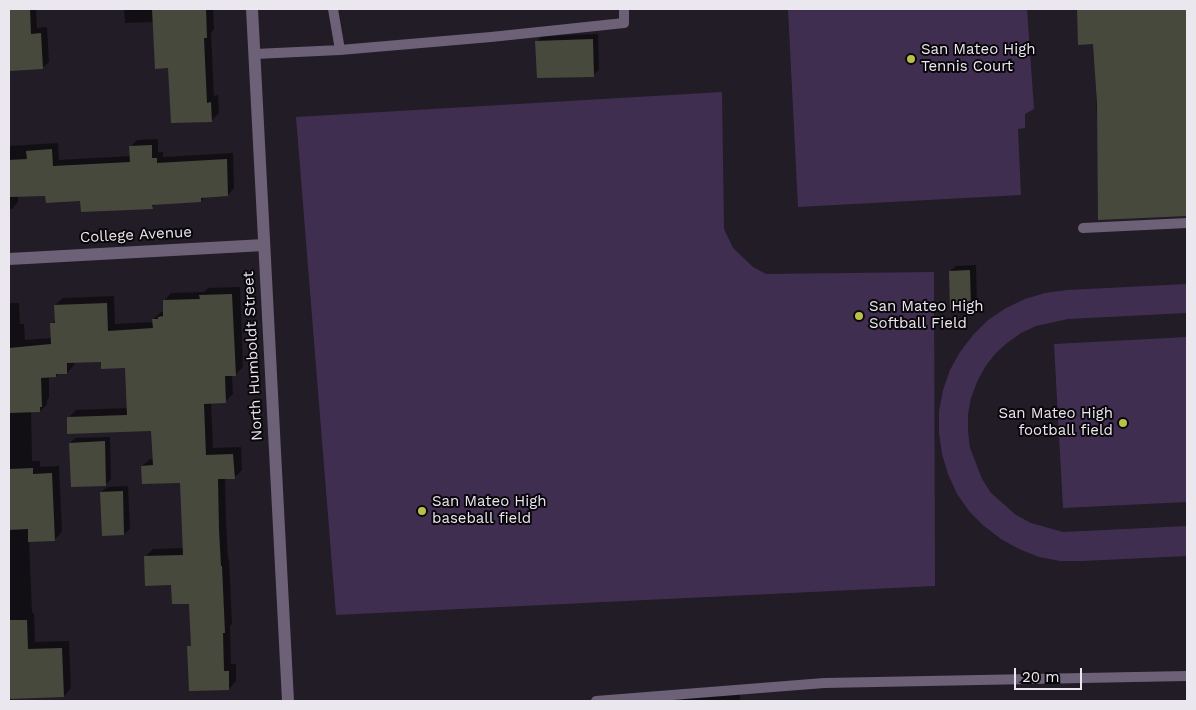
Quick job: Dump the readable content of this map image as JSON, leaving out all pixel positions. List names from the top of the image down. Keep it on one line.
{"streets":{"street":["College Avenue","North Humboldt Street"]},"crossings":[["College Avenue","North Humboldt Street"]],"places":["San Mateo High Tennis Court","San Mateo High Softball Field","San Mateo High football field","San Mateo High baseball field"],"scale_bar":"20 m"}
